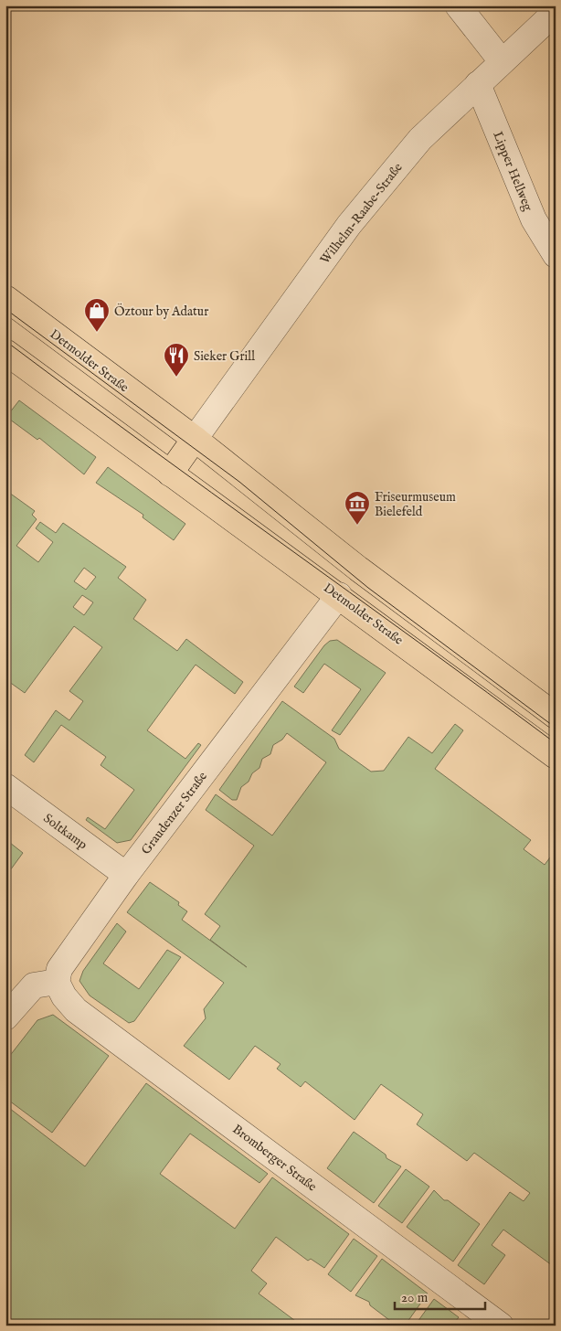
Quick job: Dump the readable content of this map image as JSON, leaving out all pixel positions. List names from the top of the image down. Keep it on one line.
{"streets":{"main road":["Detmolder Straße"],"street":["Lipper Hellweg","Wilhelm-Raabe-Straße","Graudenzer Straße","Soltkamp","Bromberger Straße"]},"crossings":[["Lipper Hellweg","Wilhelm-Raabe-Straße"],["Wilhelm-Raabe-Straße","Detmolder Straße"],["Detmolder Straße","Graudenzer Straße"],["Graudenzer Straße","Soltkamp"],["Graudenzer Straße","Bromberger Straße"]],"places":{"shop":["Öztour by Adatur"],"restaurant":["Sieker Grill"],"museum":["Friseurmuseum Bielefeld"]},"scale_bar":"20 m"}
